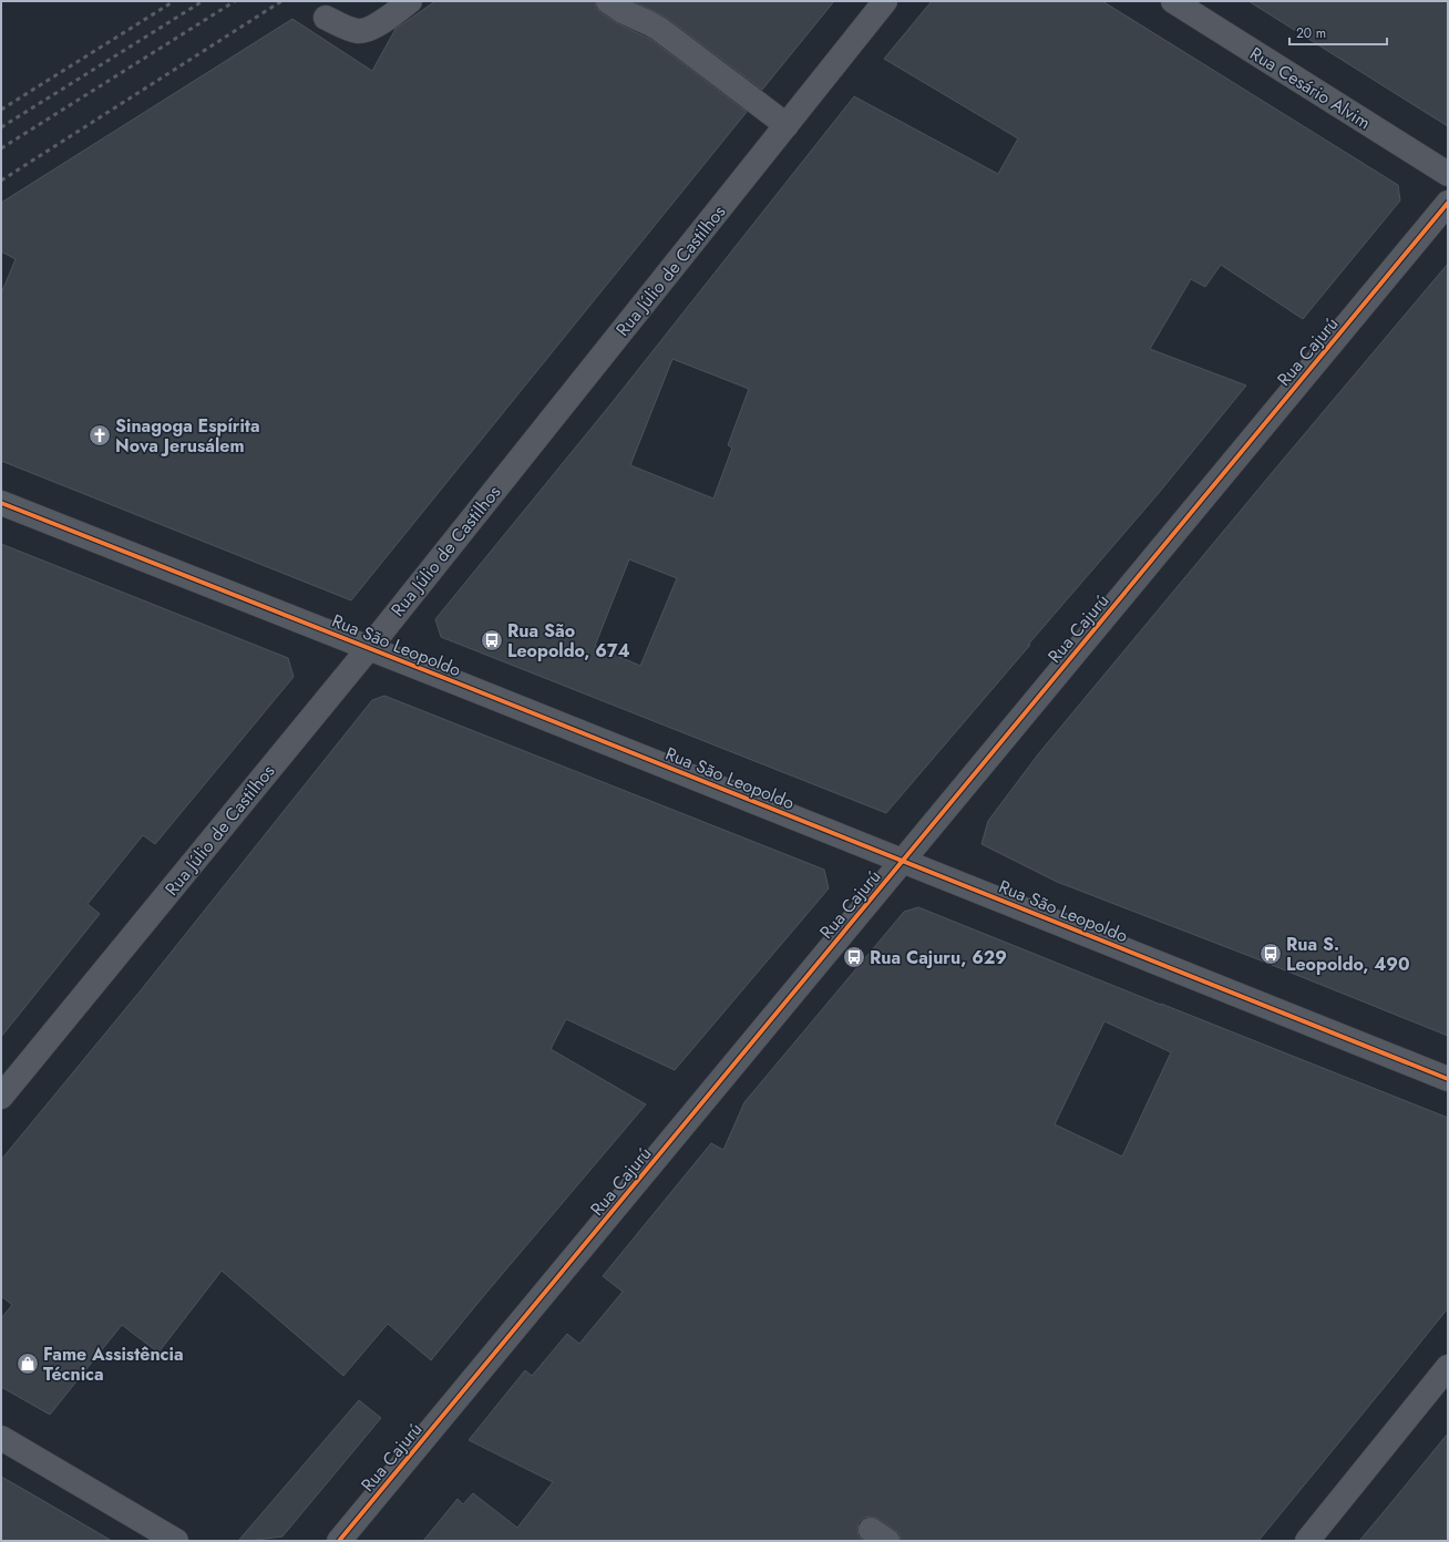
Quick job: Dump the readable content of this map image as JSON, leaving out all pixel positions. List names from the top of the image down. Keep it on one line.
{"streets":{"street":["Rua Cesário Alvim","Rua Júlio de Castilhos","Rua Cajurú","Rua São Leopoldo"]},"crossings":[["Rua Júlio de Castilhos","Rua São Leopoldo"],["Rua Cajurú","Rua São Leopoldo"]],"places":{"church":["Sinagoga Espírita Nova Jerusálem"],"bus stop":["Rua São Leopoldo, 674","Rua S. Leopoldo, 490","Rua Cajuru, 629"],"shop":["Fame Assistência Técnica"]},"scale_bar":"20 m"}
